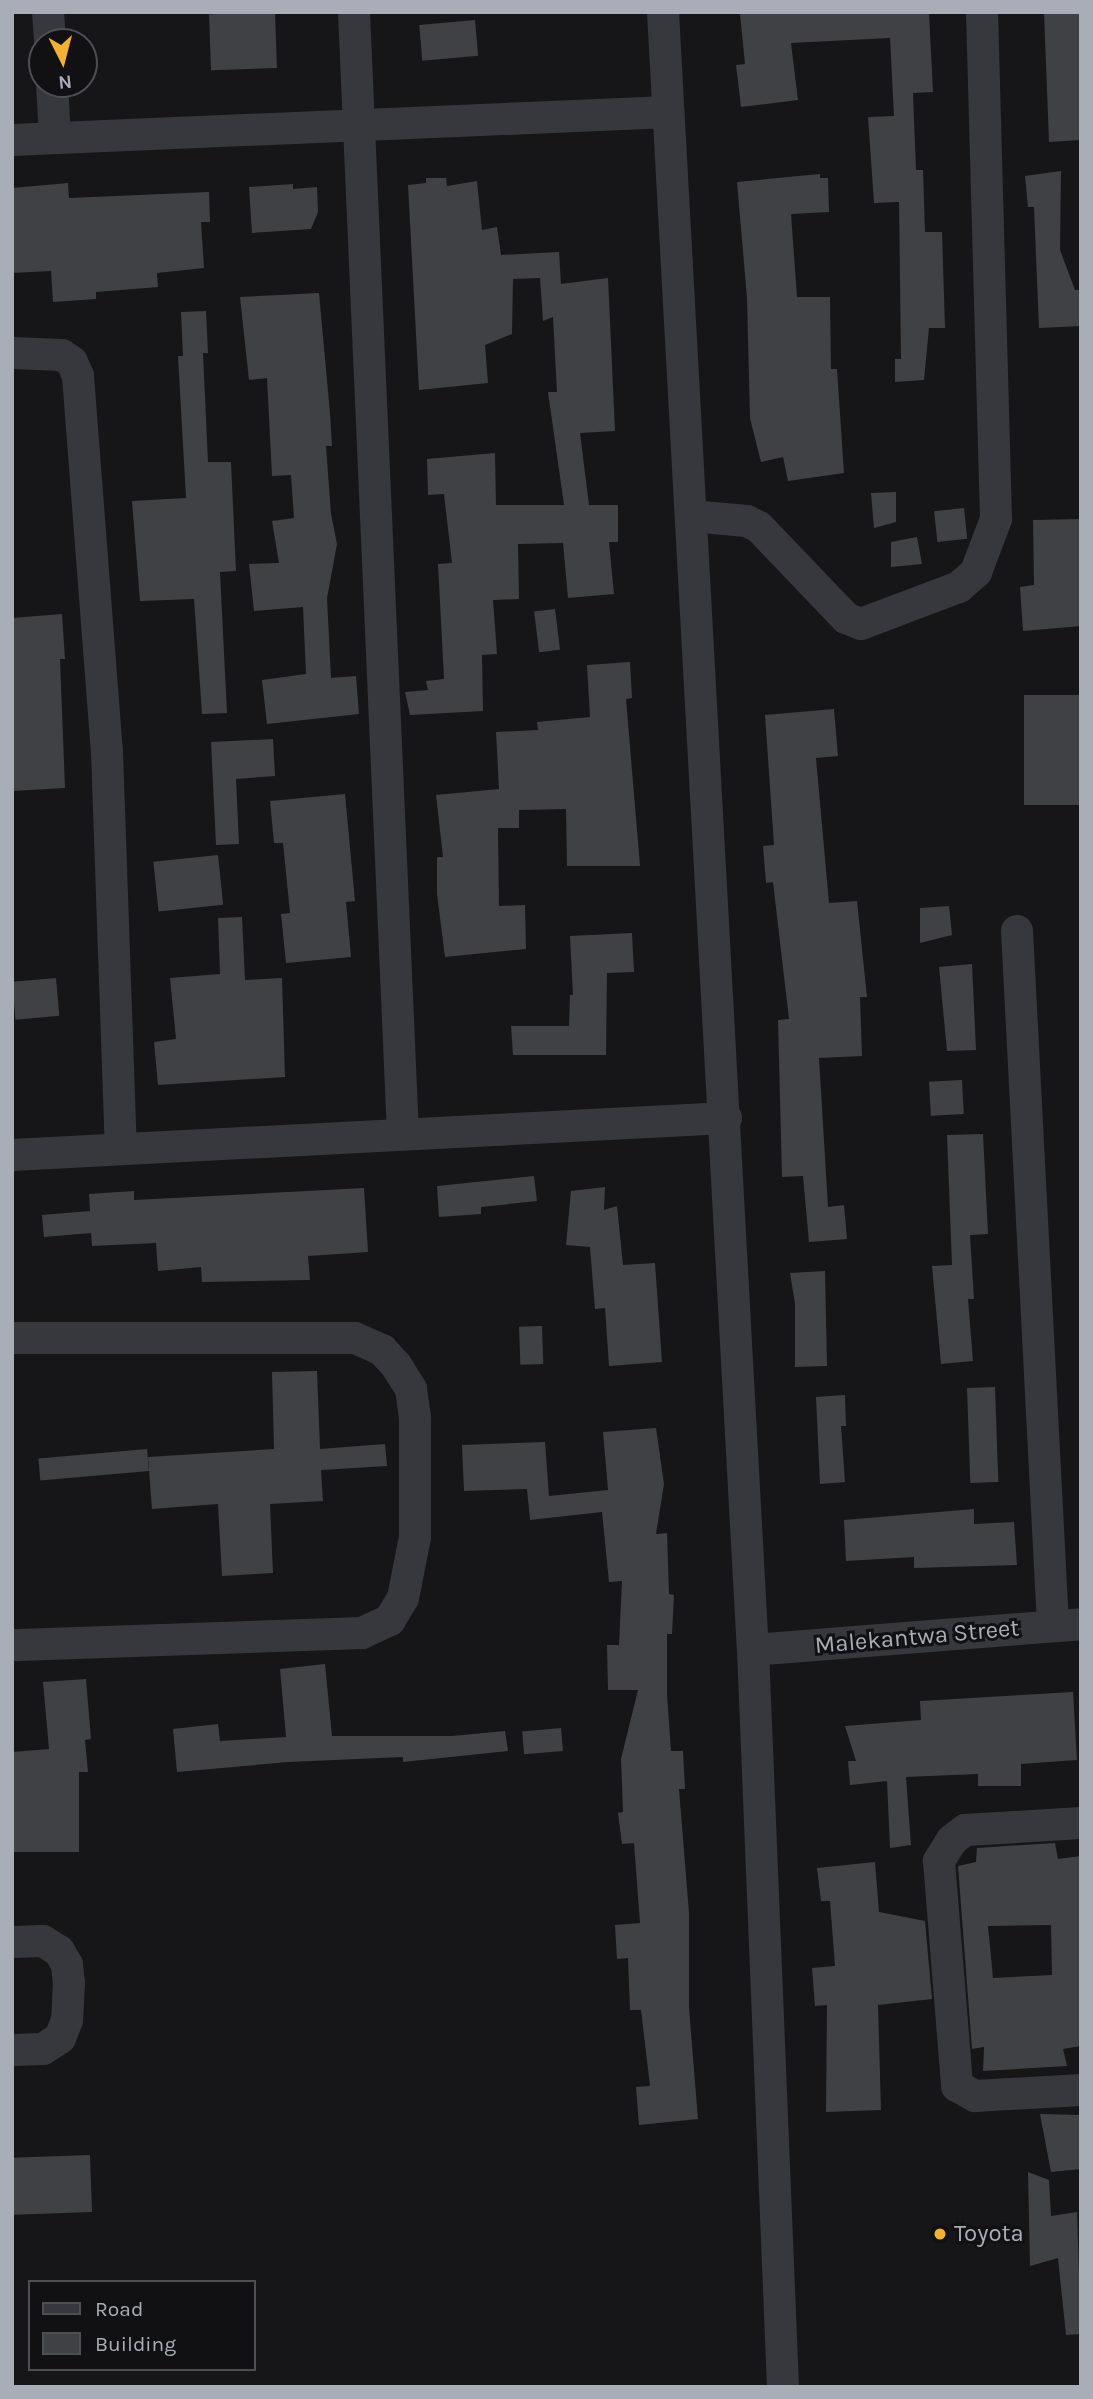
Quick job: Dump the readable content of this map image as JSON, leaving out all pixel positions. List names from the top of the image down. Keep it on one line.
{"streets":{"street":["Malekantwa Street"]},"places":["Toyota"],"legend":["Road","Building"],"north":"bottom"}
